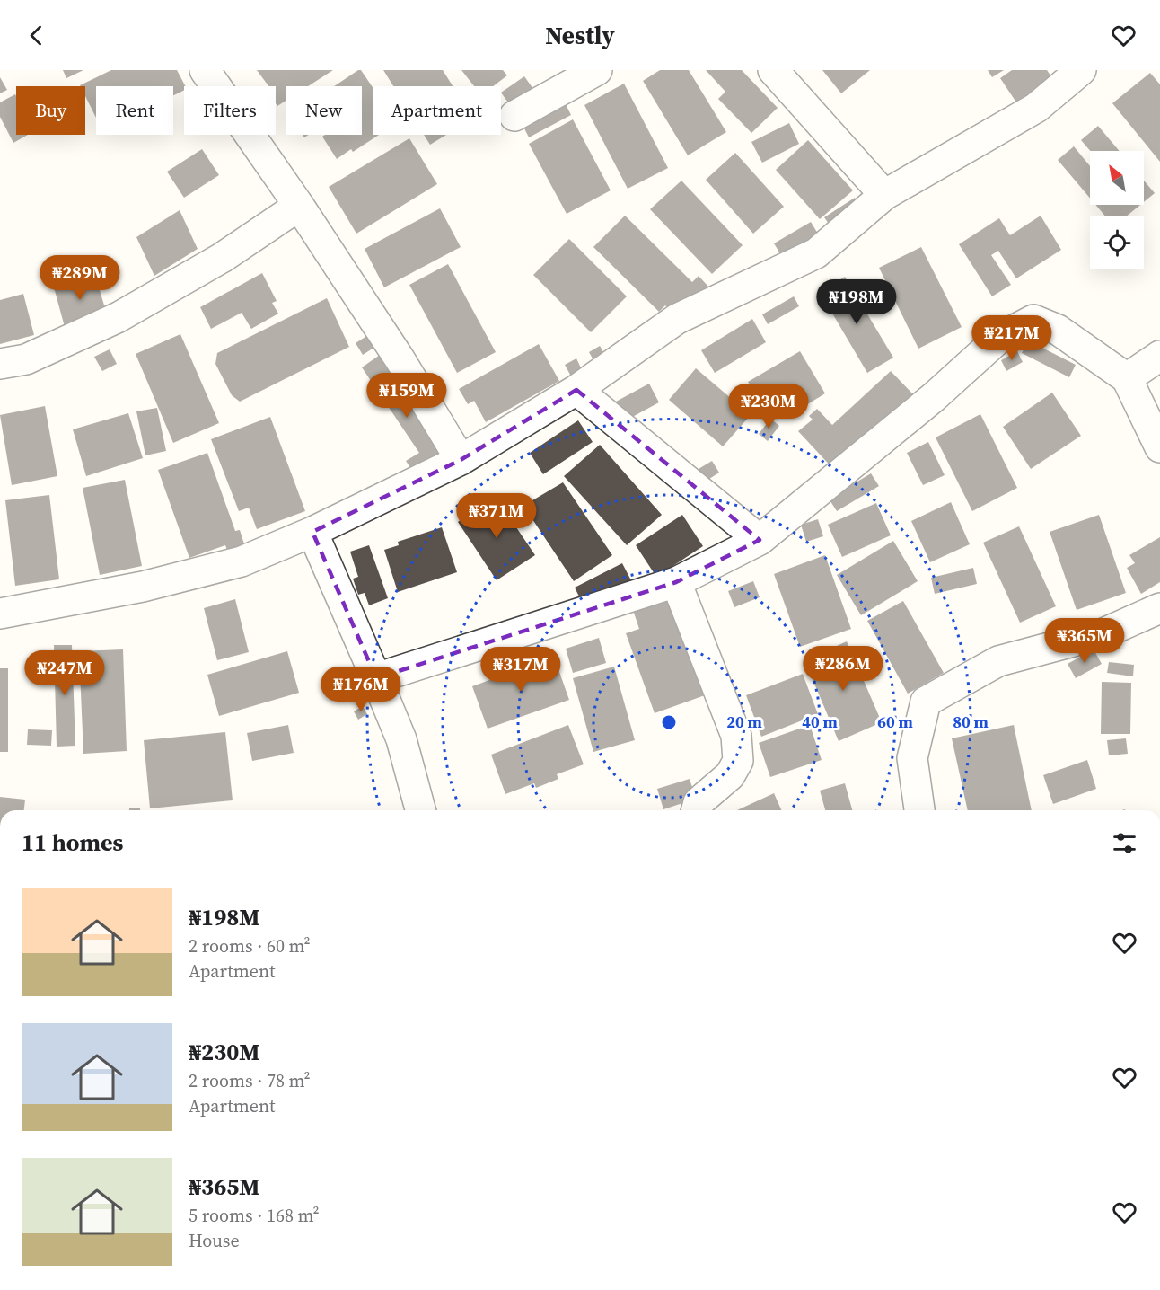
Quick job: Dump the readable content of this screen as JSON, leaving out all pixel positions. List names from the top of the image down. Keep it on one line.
{"north":"top left","page":{"header":"Nestly","chip":["Buy","Rent","Filters","New","Apartment"],"price":["₦289M","₦198M","₦217M","₦159M","₦230M","₦371M","₦365M","₦286M","₦317M","₦247M","₦176M"],"heading":"11 homes","list":[{"name":"₦198M","note":"2 rooms · 60 m² · Apartment"},{"name":"₦230M","note":"2 rooms · 78 m² · Apartment"},{"name":"₦365M","note":"5 rooms · 168 m² · House"}]},"rings":["20 m","40 m","60 m","80 m"]}
